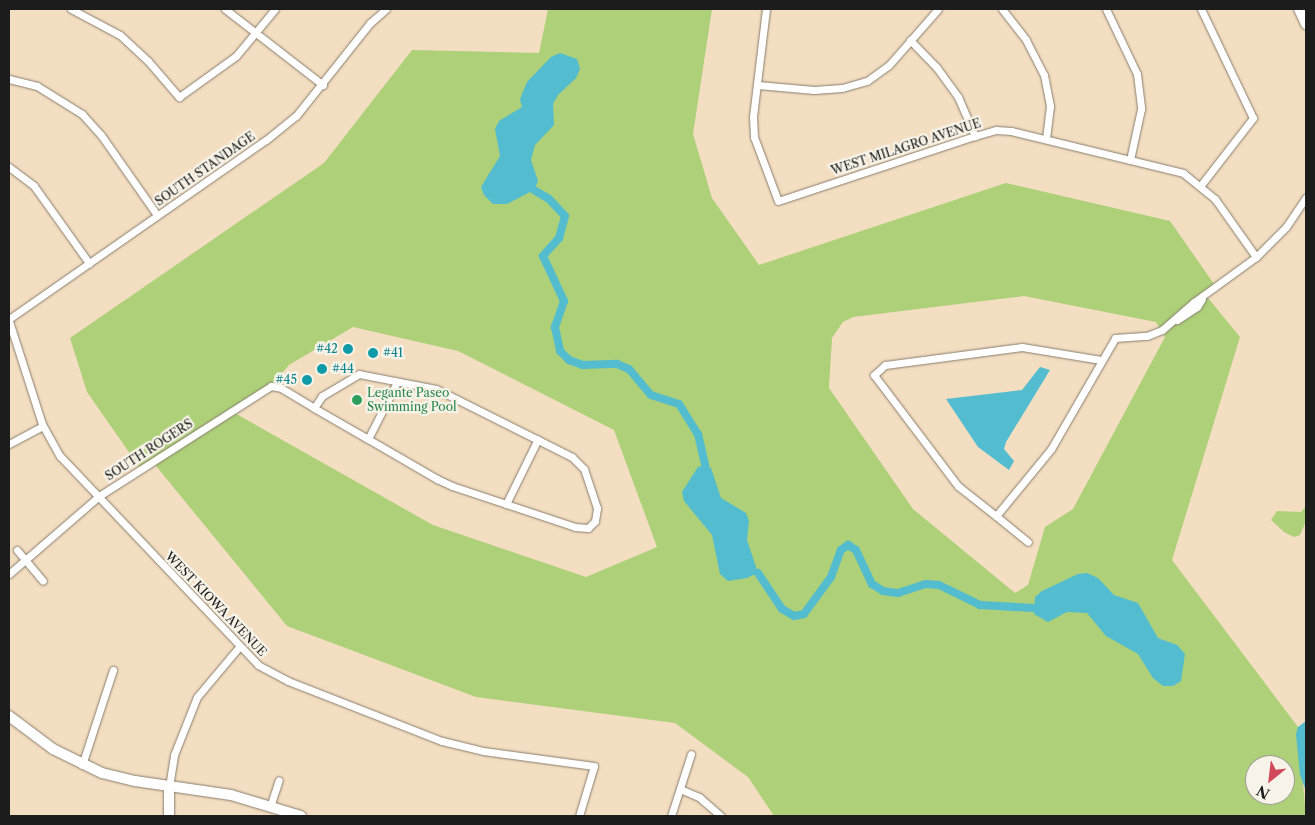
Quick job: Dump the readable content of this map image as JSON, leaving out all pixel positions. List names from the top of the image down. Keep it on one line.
{"streets":{"street":["WEST MILAGRO AVENUE","SOUTH STANDAGE","SOUTH ROGERS","WEST KIOWA AVENUE"]},"crossings":[["SOUTH STANDAGE","WEST KIOWA AVENUE"],["SOUTH ROGERS","WEST KIOWA AVENUE"]],"places":["#42","#41","#44","#45","Legante Paseo Swimming Pool"],"north":"bottom left"}
